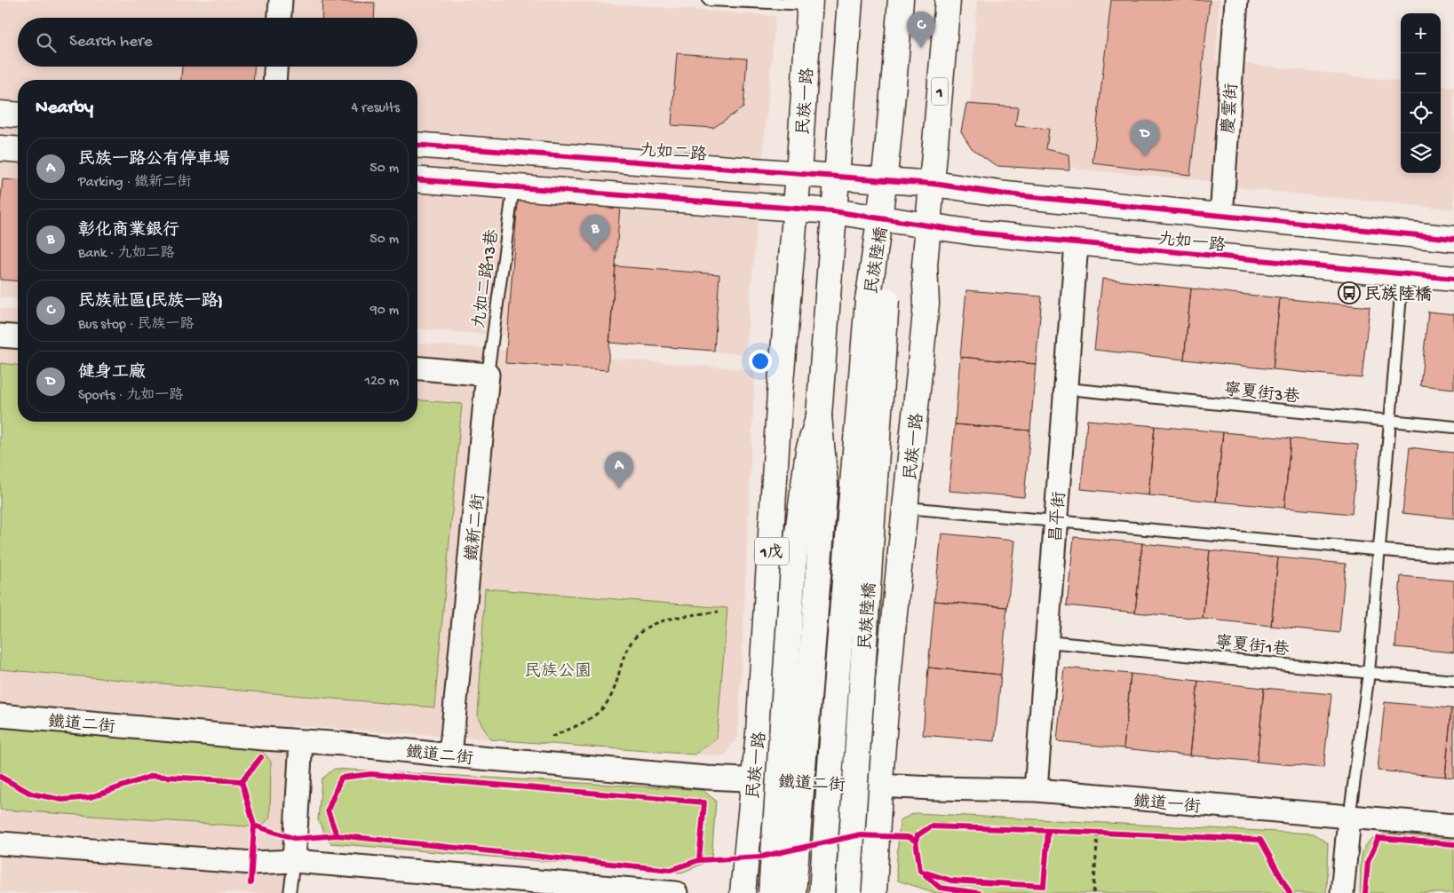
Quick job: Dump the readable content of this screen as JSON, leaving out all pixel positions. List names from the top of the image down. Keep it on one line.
{"streets":{"main road":["1","民族一路","九如二路","九如一路","民族陸橋","1戊"],"street":["慶雲街","昌平街","鐵新二街","鐵道二街","鐵道一街"],"lane":["九如二路13巷","寧夏街3巷","寧夏街1巷"]},"crossings":[["民族一路","九如二路"],["民族一路","九如一路"],["民族一路","鐵道二街"],["民族一路","鐵道一街"],["慶雲街","九如一路"],["九如二路","九如一路"],["九如二路","民族陸橋"],["九如一路","昌平街"],["九如二路13巷","鐵新二街"],["寧夏街3巷","昌平街"],["昌平街","寧夏街1巷"],["昌平街","鐵道一街"],["鐵新二街","鐵道二街"],["鐵道二街","鐵道一街"]],"parks":["民族公園"],"places":{"bus stop":["民族陸橋"]},"page":{"pins":["C","D","B","A"],"map_buttons":["+","−"],"search":"Search here","heading":["Nearby","4 results"],"list":[{"mark":"A","name":"民族一路公有停車場","note":"Parking · 鐵新二街","value":"50 m"},{"mark":"B","name":"彰化商業銀行","note":"Bank · 九如二路","value":"50 m"},{"mark":"C","name":"民族社區(民族一路)","note":"Bus stop · 民族一路","value":"90 m"},{"mark":"D","name":"健身工廠","note":"Sports · 九如一路","value":"120 m"}]}}
